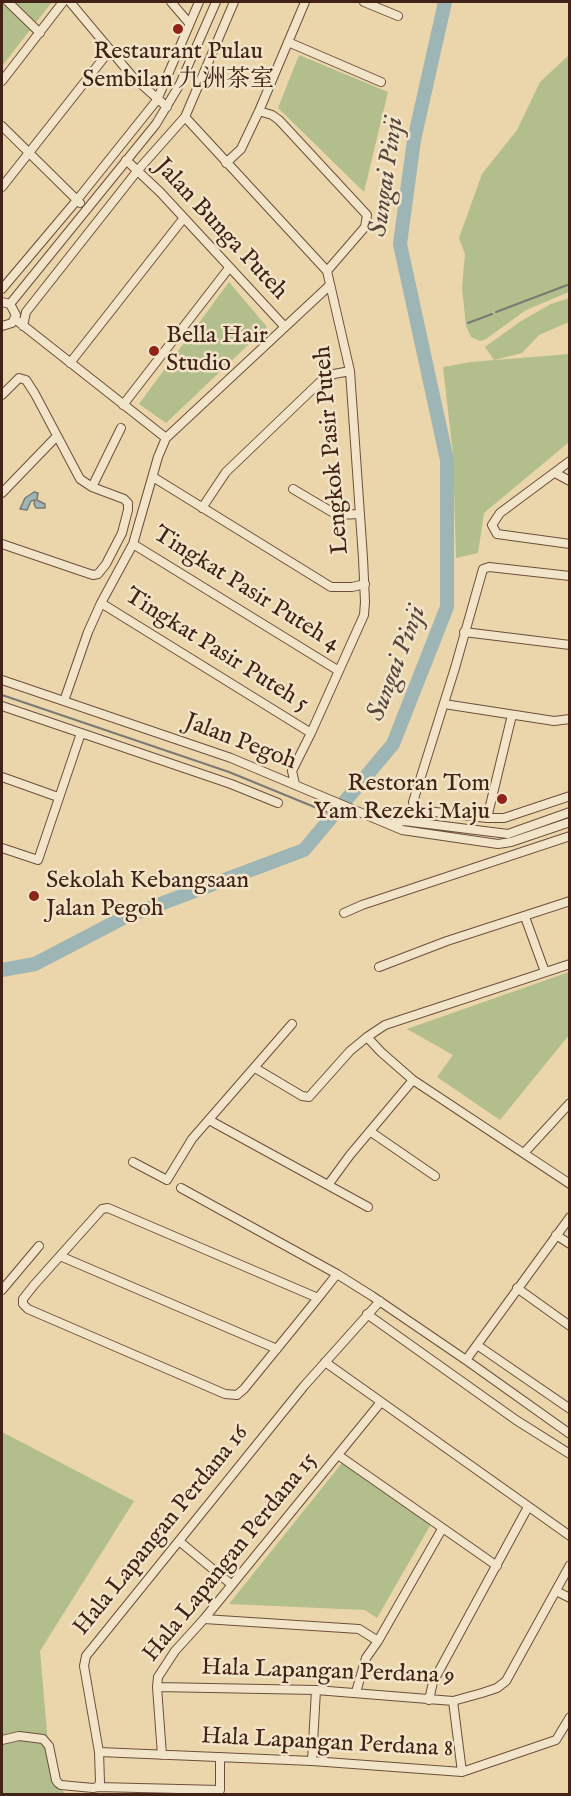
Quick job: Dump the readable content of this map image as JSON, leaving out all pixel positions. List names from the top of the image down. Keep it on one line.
{"streets":{"street":["Jalan Bunga Puteh","Lengkok Pasir Puteh","Tingkat Pasir Puteh 4","Tingkat Pasir Puteh 5","Jalan Pegoh","Hala Lapangan Perdana 16","Hala Lapangan Perdana 15","Hala Lapangan Perdana 9","Hala Lapangan Perdana 8"]},"crossings":[["Lengkok Pasir Puteh","Tingkat Pasir Puteh 4"],["Lengkok Pasir Puteh","Tingkat Pasir Puteh 5"],["Hala Lapangan Perdana 16","Hala Lapangan Perdana 8"],["Hala Lapangan Perdana 15","Hala Lapangan Perdana 9"],["Hala Lapangan Perdana 15","Hala Lapangan Perdana 8"]],"water":["Sungai Pinji"],"places":["Restaurant Pulau Sembilan 九洲茶室","Bella Hair Studio","Restoran Tom Yam Rezeki Maju","Sekolah Kebangsaan Jalan Pegoh"]}
